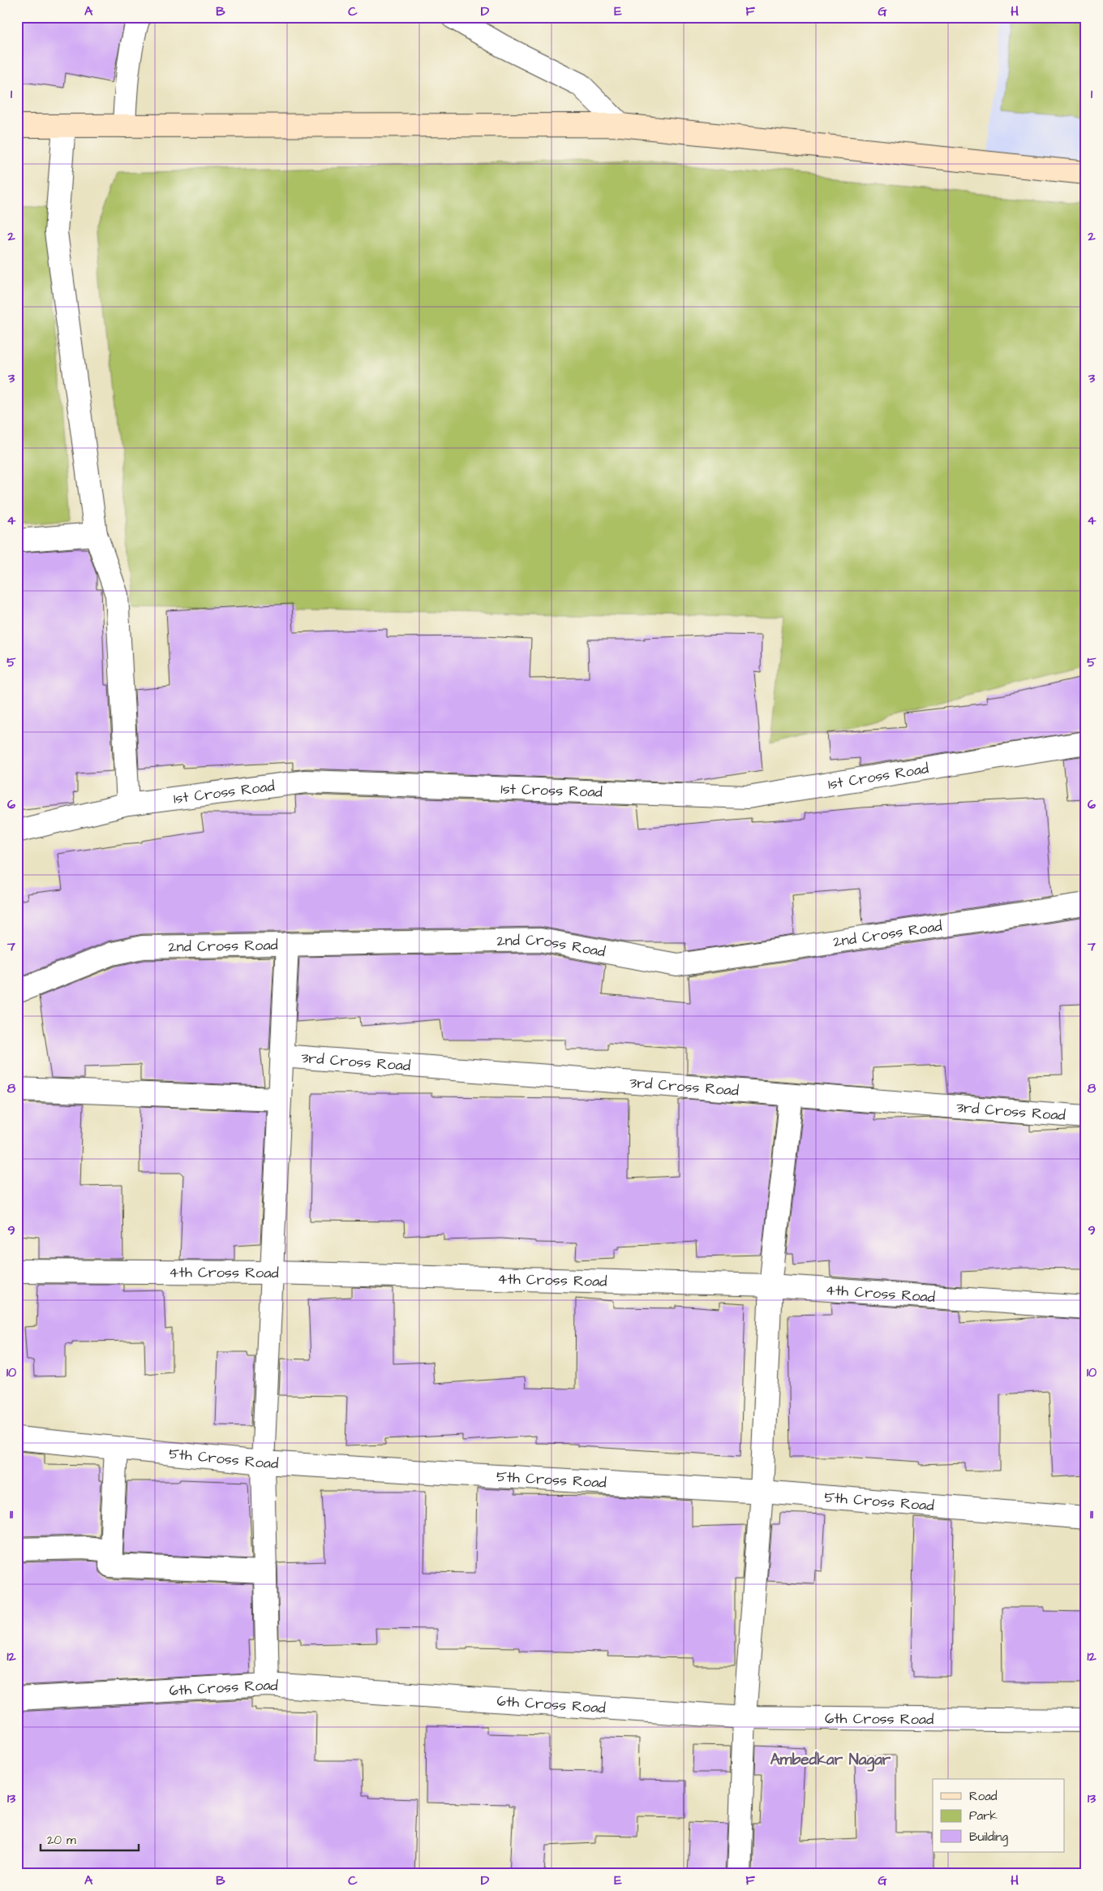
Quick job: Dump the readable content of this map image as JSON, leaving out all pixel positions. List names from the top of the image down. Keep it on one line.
{"streets":{"street":["1st Cross Road","2nd Cross Road","3rd Cross Road","4th Cross Road","5th Cross Road","6th Cross Road"]},"districts":["Ambedkar Nagar"],"legend":["Road","Park","Building"],"scale_bar":"20 m","grid":{"columns":["A","B","C","D","E","F","G","H"],"rows":["1","2","3","4","5","6","7","8","9","10","11","12","13"]}}
